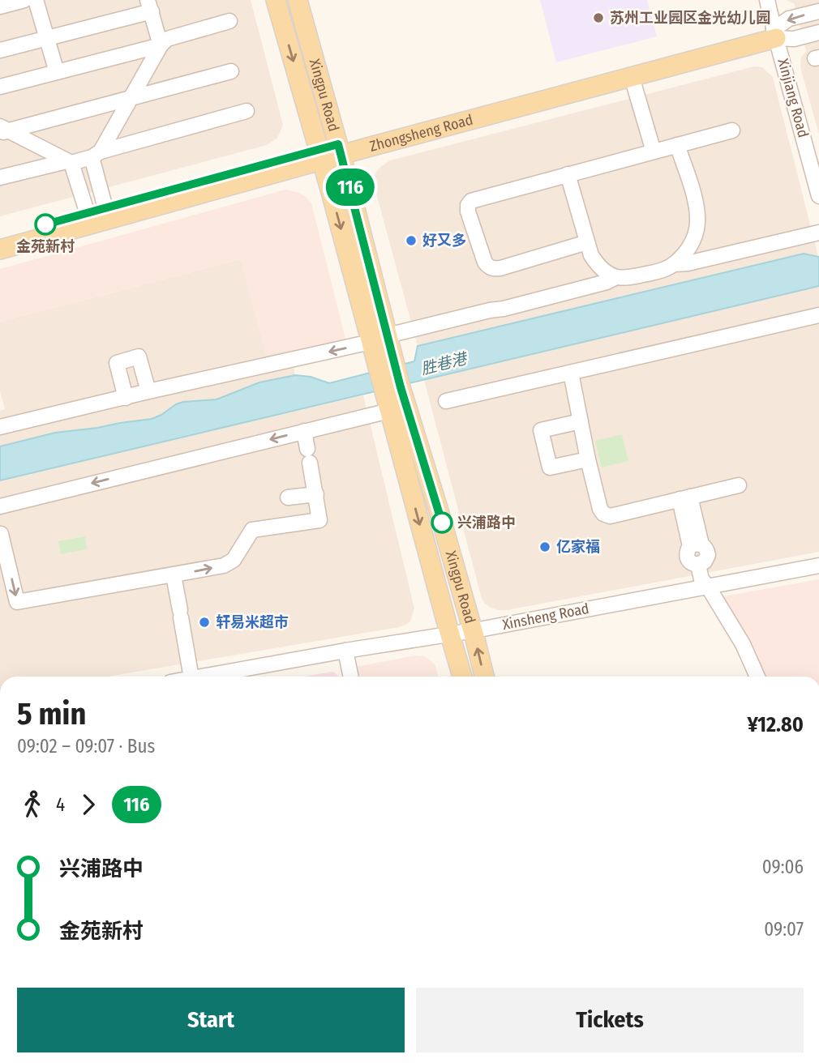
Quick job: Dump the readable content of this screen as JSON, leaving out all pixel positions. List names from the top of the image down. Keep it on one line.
{"streets":{"main road":["Xingpu Road","Zhongsheng Road"],"street":["Xinjiang Road","Xinsheng Road"]},"crossings":[["Xingpu Road","Zhongsheng Road"],["Xingpu Road","Xinsheng Road"],["Xinjiang Road","Zhongsheng Road"]],"water":["胜巷港"],"places":["苏州工业园区金光幼儿园","金苑新村","好又多","兴浦路中","亿家福","轩易米超市"],"lines":["bus line 116"],"page":{"on_map":"116","heading":["5 min","09:02 – 09:07 · Bus","¥12.80"],"legs":["4","116"],"list":[{"name":"兴浦路中","value":"09:06"},{"name":"金苑新村","value":"09:07"}],"buttons":["Start","Tickets"]}}
